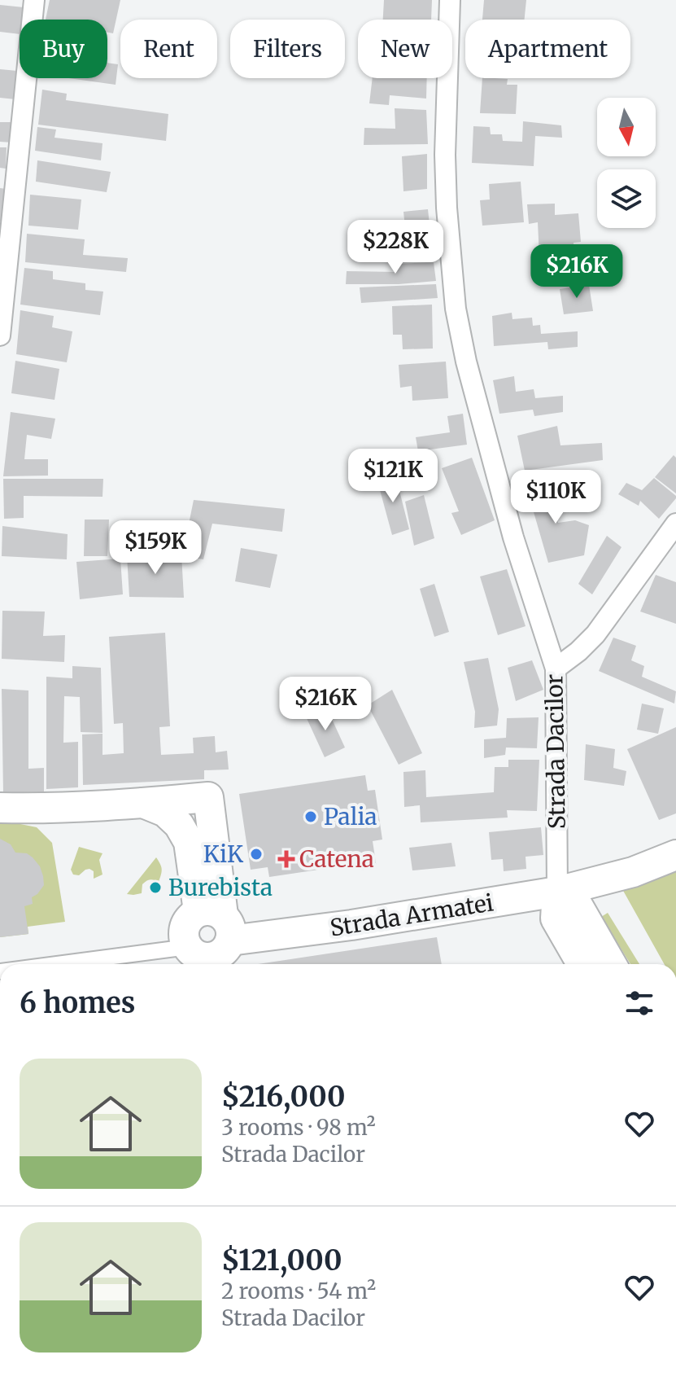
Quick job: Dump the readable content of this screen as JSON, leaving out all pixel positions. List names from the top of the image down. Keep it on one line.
{"streets":{"main road":["Strada Armatei"],"street":["Strada Dacilor"]},"crossings":[["Strada Dacilor","Strada Armatei"]],"places":{"other":["Palia","KiK","Burebista"],"health":["Catena"]},"north":"bottom","page":{"chip":["Buy","Rent","Filters","New","Apartment"],"price":["$228K","$216K","$121K","$110K","$159K","$216K"],"heading":"6 homes","list":[{"name":"$216,000","note":"3 rooms · 98 m² · Strada Dacilor"},{"name":"$121,000","note":"2 rooms · 54 m² · Strada Dacilor"}]}}
